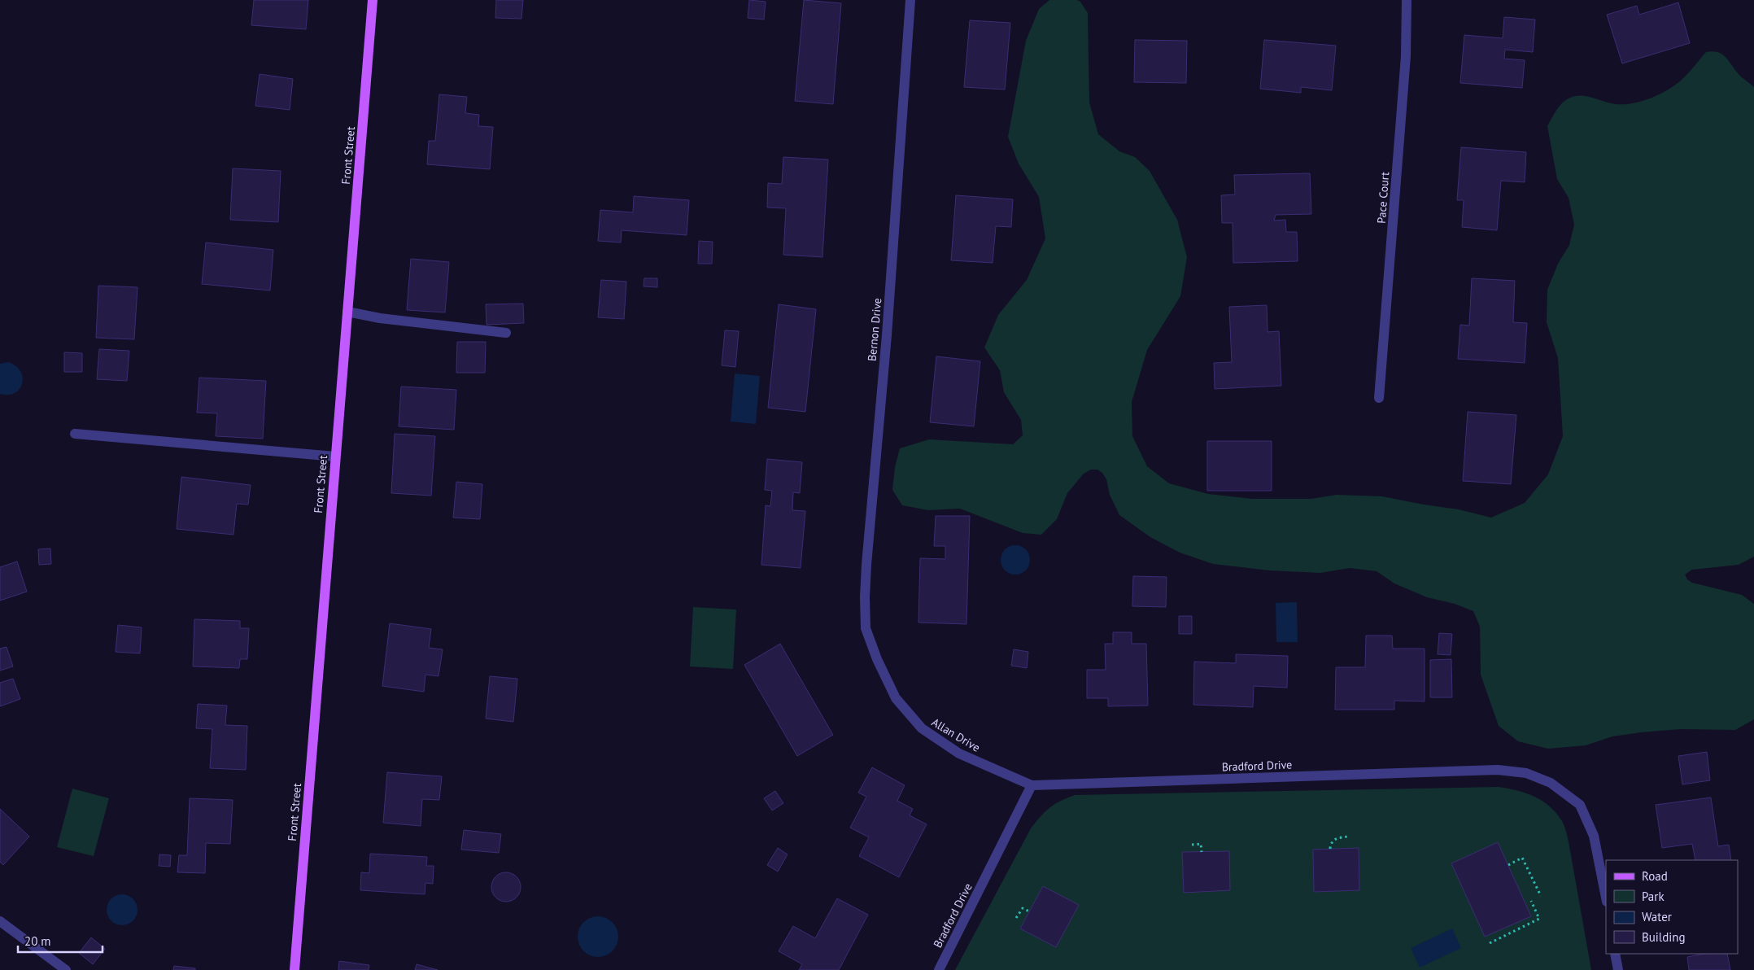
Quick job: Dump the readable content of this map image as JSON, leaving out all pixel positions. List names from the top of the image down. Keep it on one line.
{"streets":{"main road":["Front Street"],"street":["Pace Court","Bernon Drive","Allan Drive","Bradford Drive"]},"crossings":[["Bernon Drive","Allan Drive"],["Allan Drive","Bradford Drive"]],"legend":["Road","Park","Water","Building"],"scale_bar":"20 m"}
